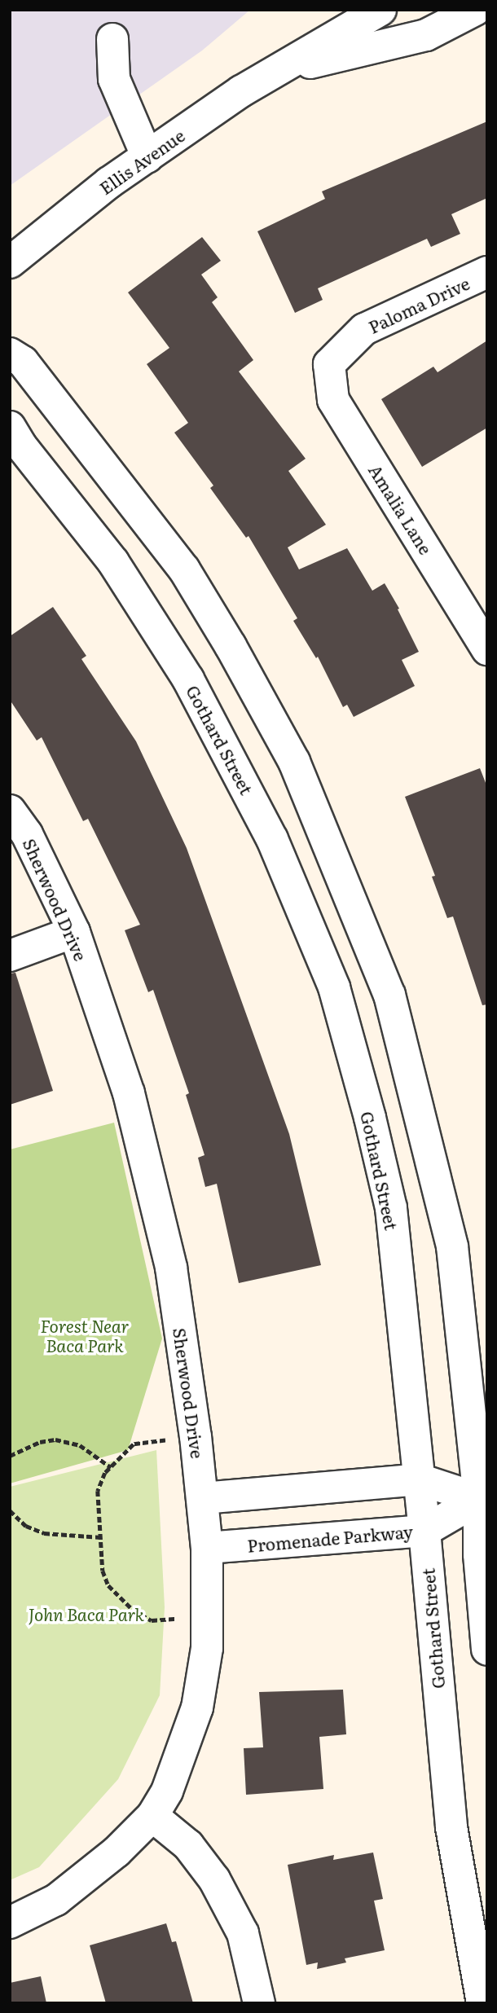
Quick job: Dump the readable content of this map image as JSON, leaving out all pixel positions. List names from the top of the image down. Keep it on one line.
{"streets":{"street":["Ellis Avenue","Paloma Drive","Amalia Lane","Gothard Street","Sherwood Drive","Promenade Parkway"]},"crossings":[["Paloma Drive","Amalia Lane"],["Gothard Street","Promenade Parkway"],["Sherwood Drive","Promenade Parkway"]],"parks":["Forest Near Baca Park","John Baca Park"]}
